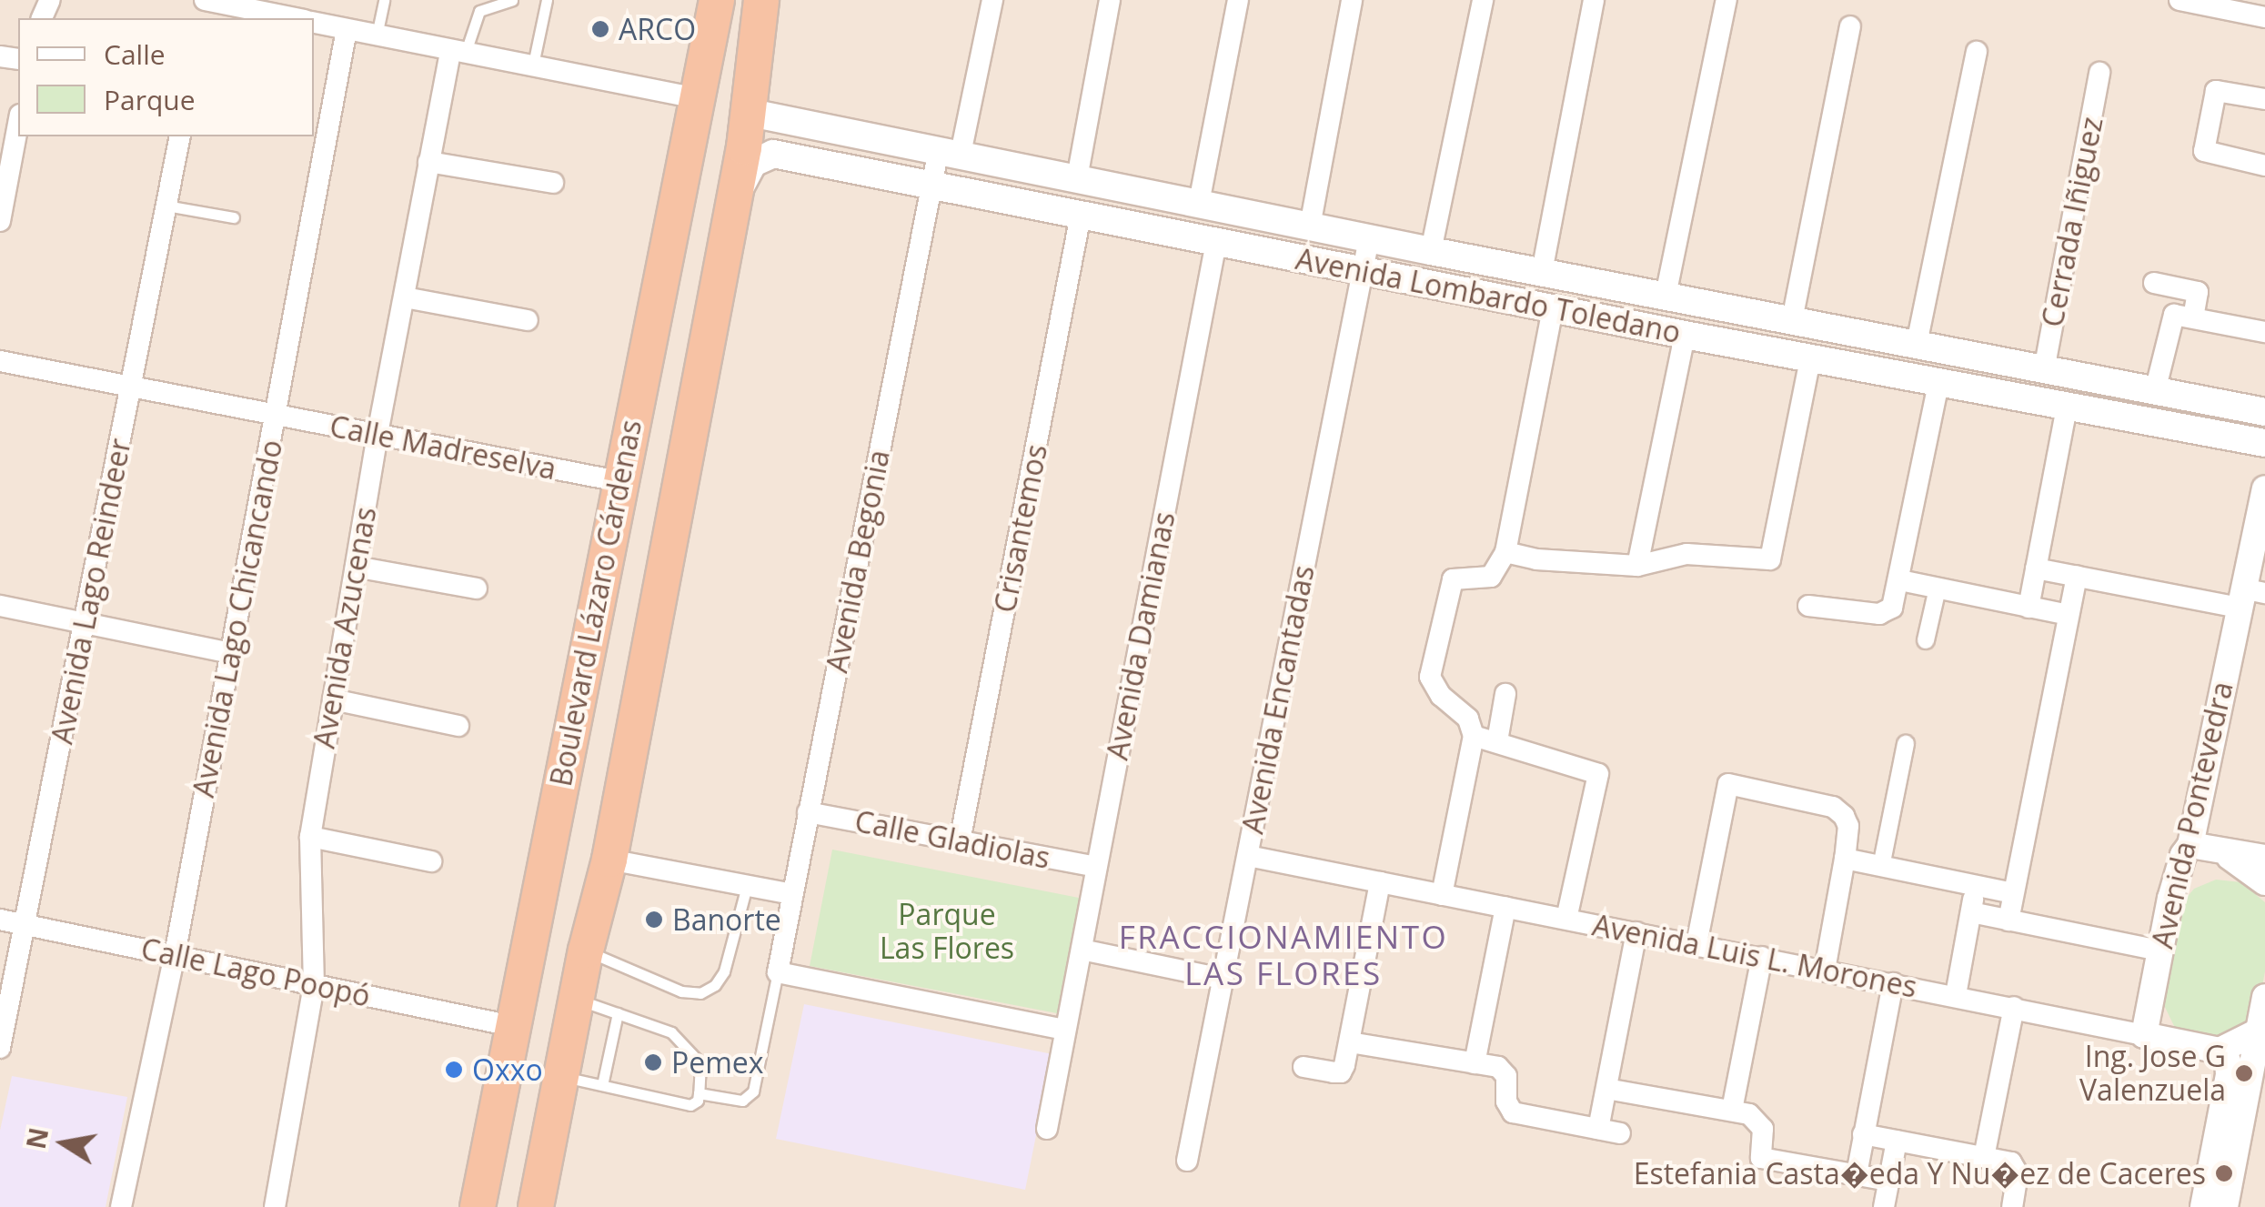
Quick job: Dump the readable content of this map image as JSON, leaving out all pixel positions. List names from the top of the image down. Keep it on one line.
{"streets":{"highway":["Boulevard Lázaro Cárdenas"],"main road":["Avenida Lombardo Toledano"],"street":["Cerrada Iñiguez","Calle Madreselva","Crisantemos","Avenida Begonia","Avenida Lago Reindeer","Avenida Lago Chicancando","Avenida Azucenas","Avenida Damianas","Avenida Encantadas","Avenida Pontevedra","Calle Gladiolas","Avenida Luis L. Morones","Calle Lago Poopó"]},"crossings":[["Cerrada Iñiguez","Avenida Lombardo Toledano"],["Avenida Lombardo Toledano","Crisantemos"],["Avenida Lombardo Toledano","Avenida Begonia"],["Avenida Lombardo Toledano","Boulevard Lázaro Cárdenas"],["Avenida Lombardo Toledano","Avenida Damianas"],["Avenida Lombardo Toledano","Avenida Encantadas"],["Calle Madreselva","Avenida Lago Reindeer"],["Calle Madreselva","Boulevard Lázaro Cárdenas"],["Calle Madreselva","Avenida Lago Chicancando"],["Calle Madreselva","Avenida Azucenas"],["Crisantemos","Calle Gladiolas"],["Avenida Begonia","Calle Gladiolas"],["Avenida Lago Reindeer","Calle Lago Poopó"],["Boulevard Lázaro Cárdenas","Calle Lago Poopó"],["Avenida Lago Chicancando","Calle Lago Poopó"],["Avenida Azucenas","Calle Lago Poopó"],["Avenida Damianas","Calle Gladiolas"],["Avenida Encantadas","Avenida Luis L. Morones"],["Avenida Pontevedra","Avenida Luis L. Morones"]],"districts":["FRACCIONAMIENTO LAS FLORES"],"parks":["Parque Las Flores"],"places":["ARCO","Banorte","Pemex","Oxxo","Ing. Jose G Valenzuela","Estefania Casta�eda Y Nu�ez de Caceres"],"legend":["Calle","Parque"],"north":"left"}
